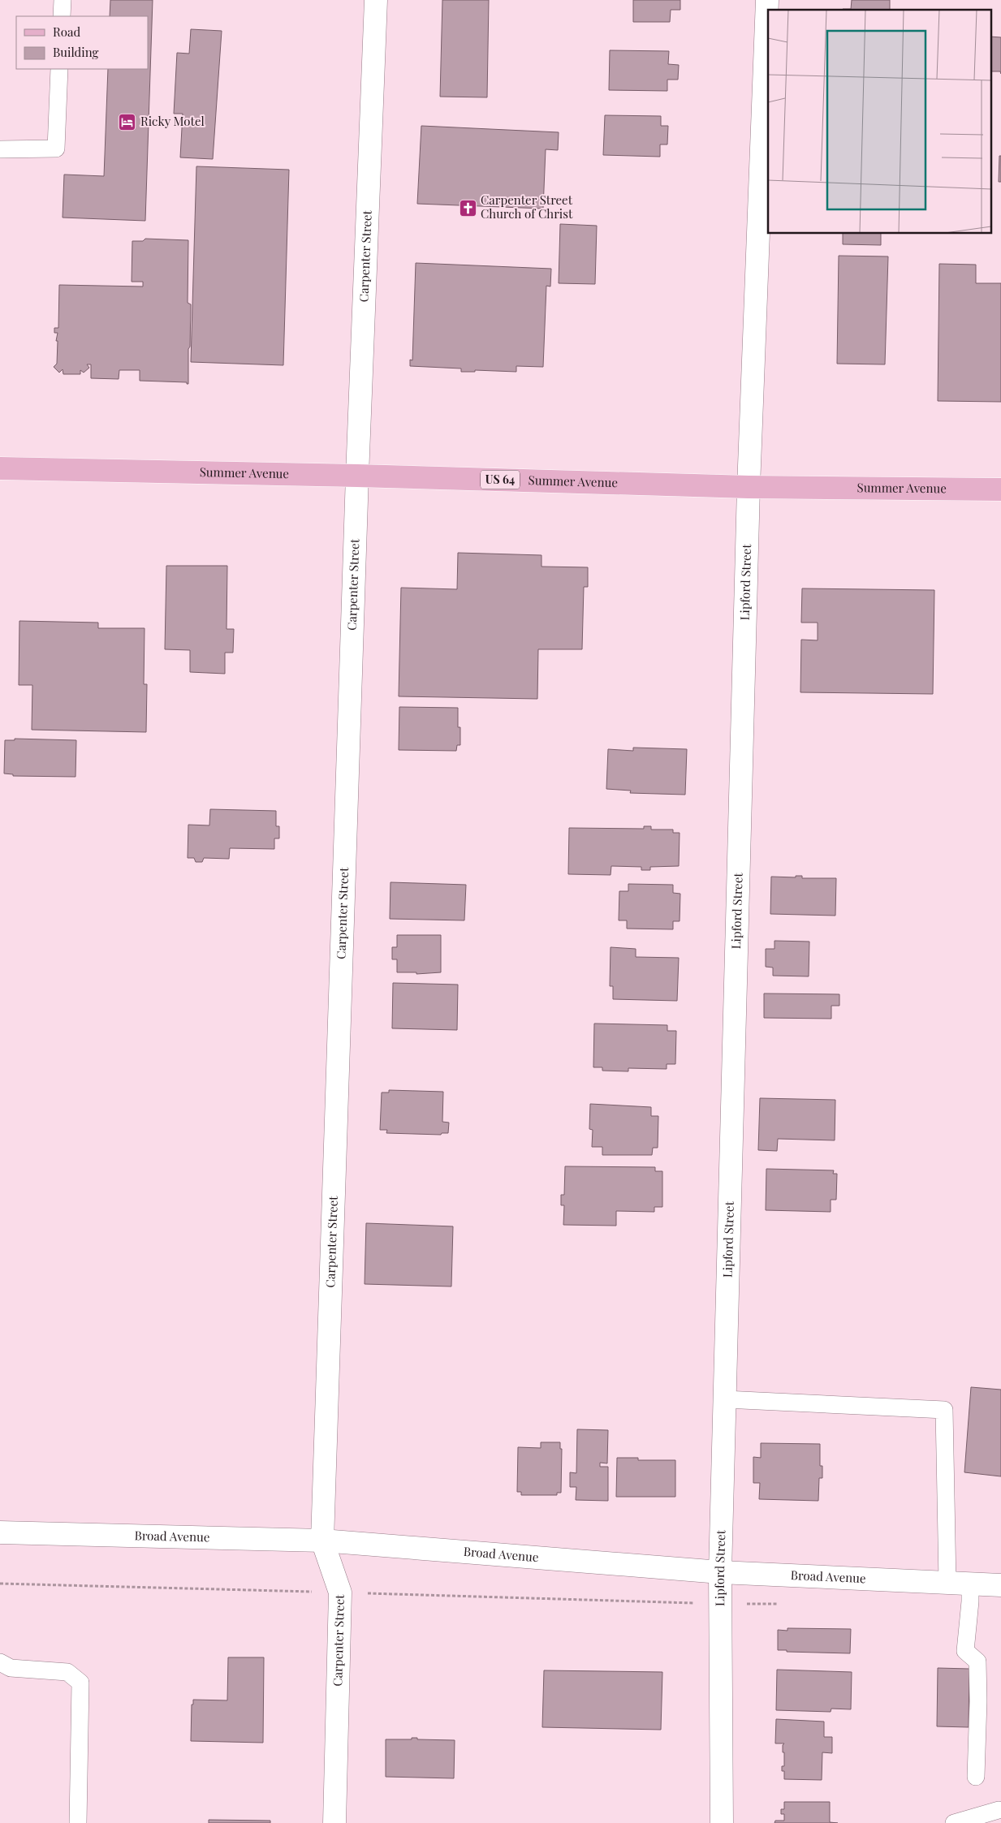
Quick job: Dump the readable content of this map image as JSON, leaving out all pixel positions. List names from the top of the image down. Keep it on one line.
{"streets":{"main road":["Summer Avenue","US 64"],"street":["Carpenter Street","Lipford Street","Broad Avenue"]},"crossings":[["Carpenter Street","Summer Avenue"],["Carpenter Street","Broad Avenue"],["Summer Avenue","Lipford Street"],["Lipford Street","Broad Avenue"]],"places":{"hotel":["Ricky Motel"],"church":["Carpenter Street Church of Christ"]},"legend":["Road","Building"]}
